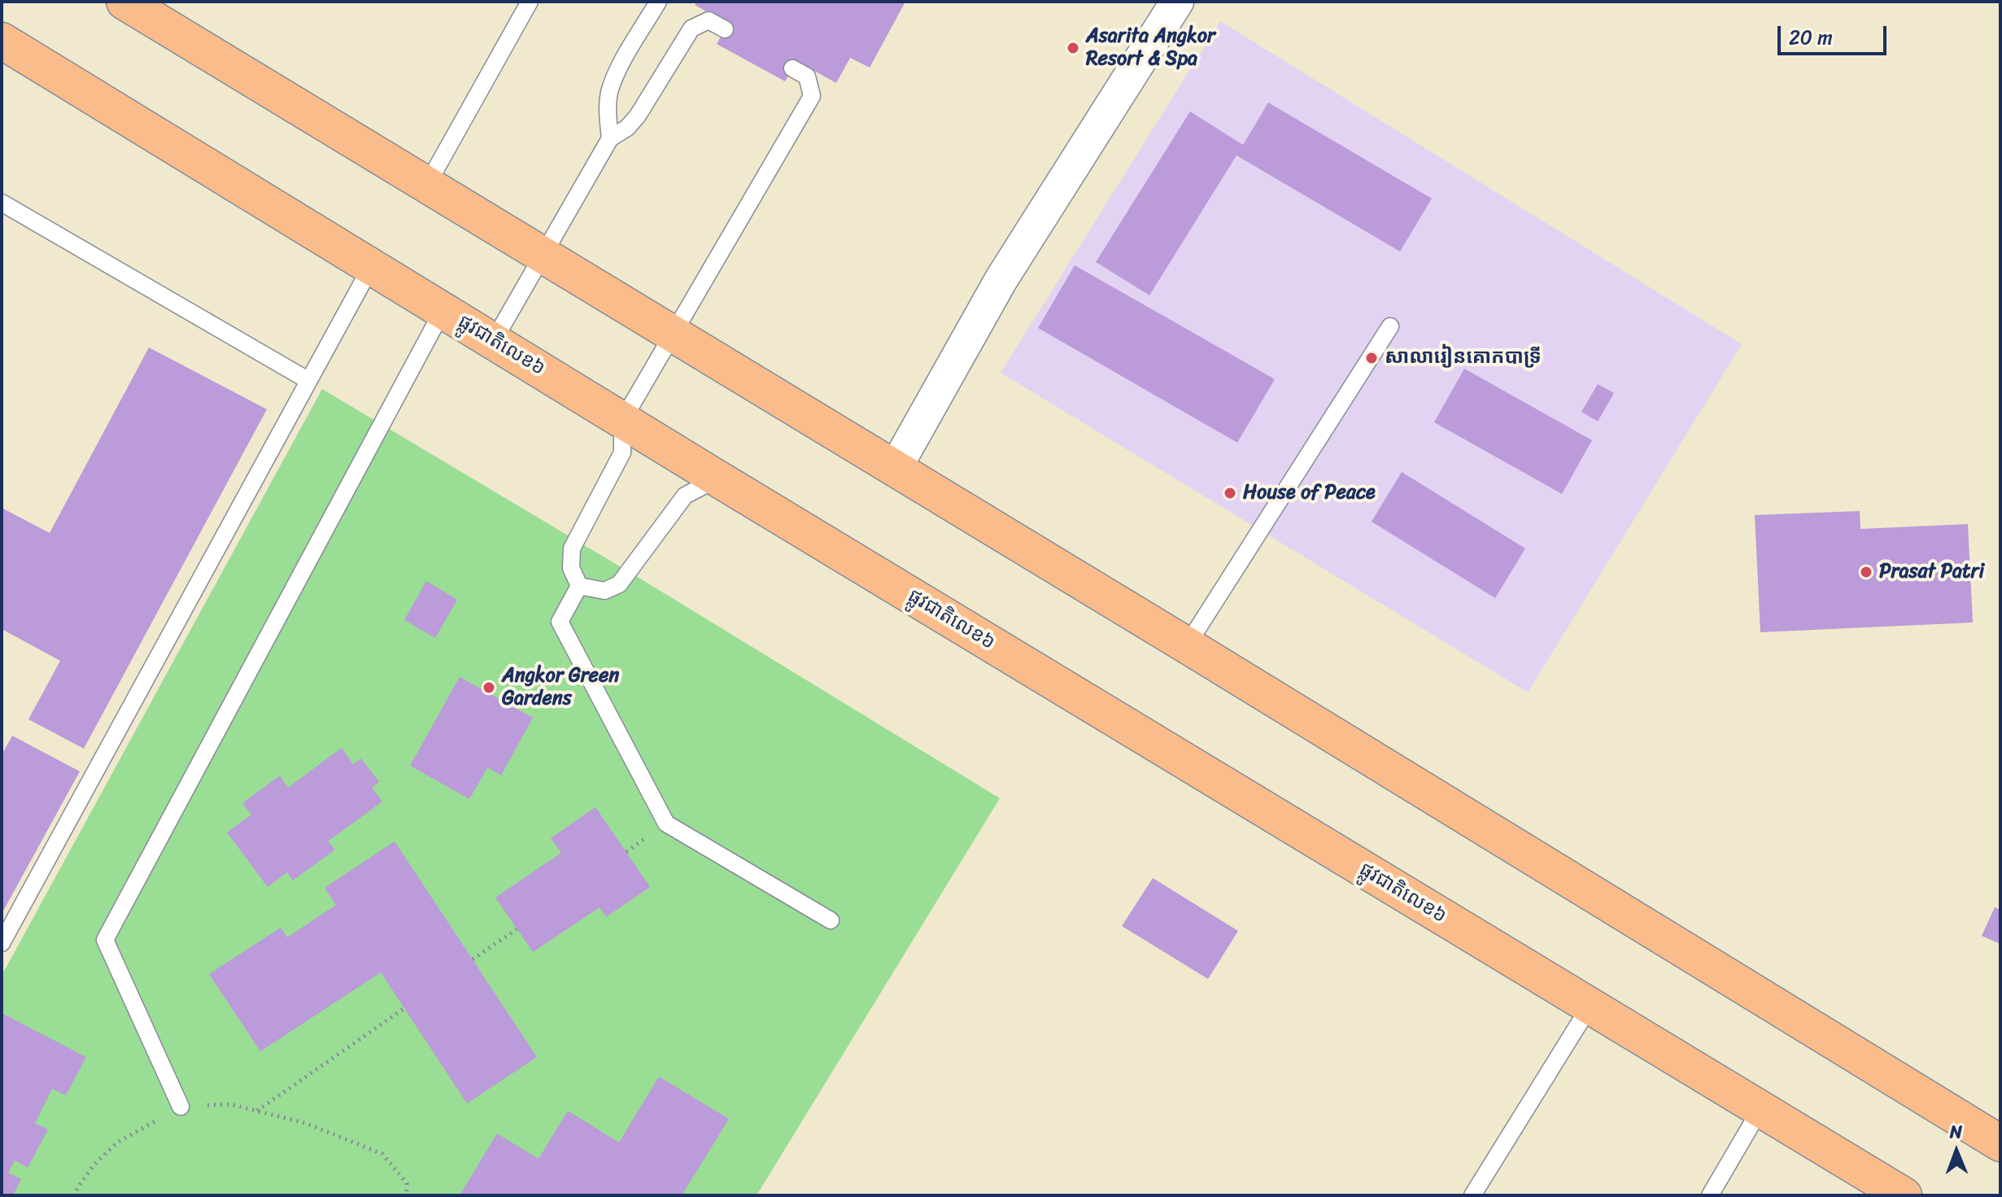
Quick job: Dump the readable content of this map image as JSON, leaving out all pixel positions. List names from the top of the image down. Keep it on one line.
{"streets":{"highway":["ផ្លូវជាតិលេខ៦"]},"places":["Asarita Angkor Resort & Spa","សាលារៀនគោកបាទ្រី","House of Peace","Prasat Patri","Angkor Green Gardens"],"scale_bar":"20 m","north":"top"}
